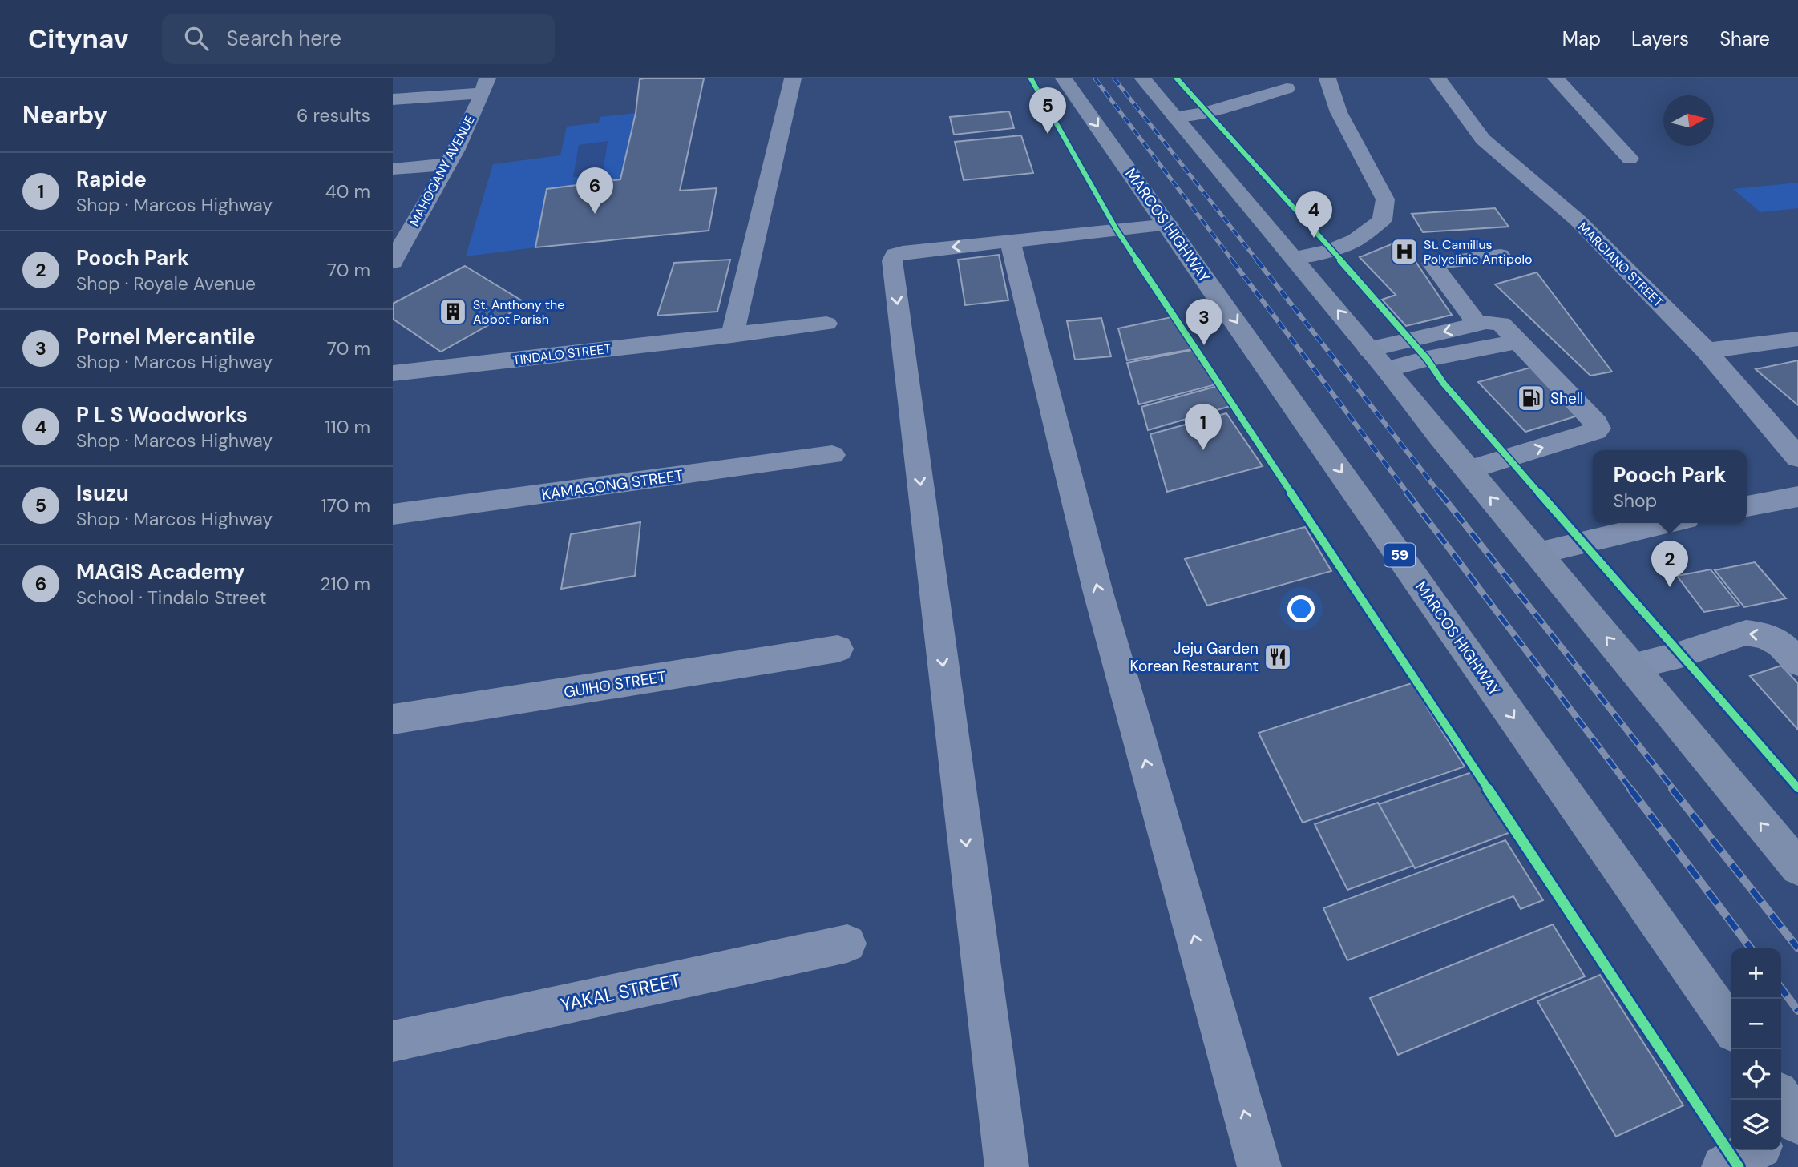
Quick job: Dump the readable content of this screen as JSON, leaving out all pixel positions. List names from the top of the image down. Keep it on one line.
{"streets":{"main road":["MARCOS HIGHWAY","59"],"street":["MAHOGANY AVENUE","MARCIANO STREET","TINDALO STREET","KAMAGONG STREET","GUIHO STREET","YAKAL STREET"]},"places":{"hospital":["St. Camillus Polyclinic Antipolo"],"building":["St. Anthony the Abbot Parish"],"fuel station":["Shell"],"restaurant":["Jeju Garden Korean Restaurant"]},"north":"right","page":{"header":"Citynav","search":"Search here","nav":["Map","Layers","Share"],"heading":["Nearby","6 results"],"pins":["5","6","4","3","1","2"],"list":[{"mark":"1","name":"Rapide","note":"Shop · Marcos Highway","value":"40 m"},{"mark":"2","name":"Pooch Park","note":"Shop · Royale Avenue","value":"70 m"},{"mark":"3","name":"Pornel Mercantile","note":"Shop · Marcos Highway","value":"70 m"},{"mark":"4","name":"P L S Woodworks","note":"Shop · Marcos Highway","value":"110 m"},{"mark":"5","name":"Isuzu","note":"Shop · Marcos Highway","value":"170 m"},{"mark":"6","name":"MAGIS Academy","note":"School · Tindalo Street","value":"210 m"}],"popup":["Pooch Park","Shop"],"map_buttons":["+","−"]}}
